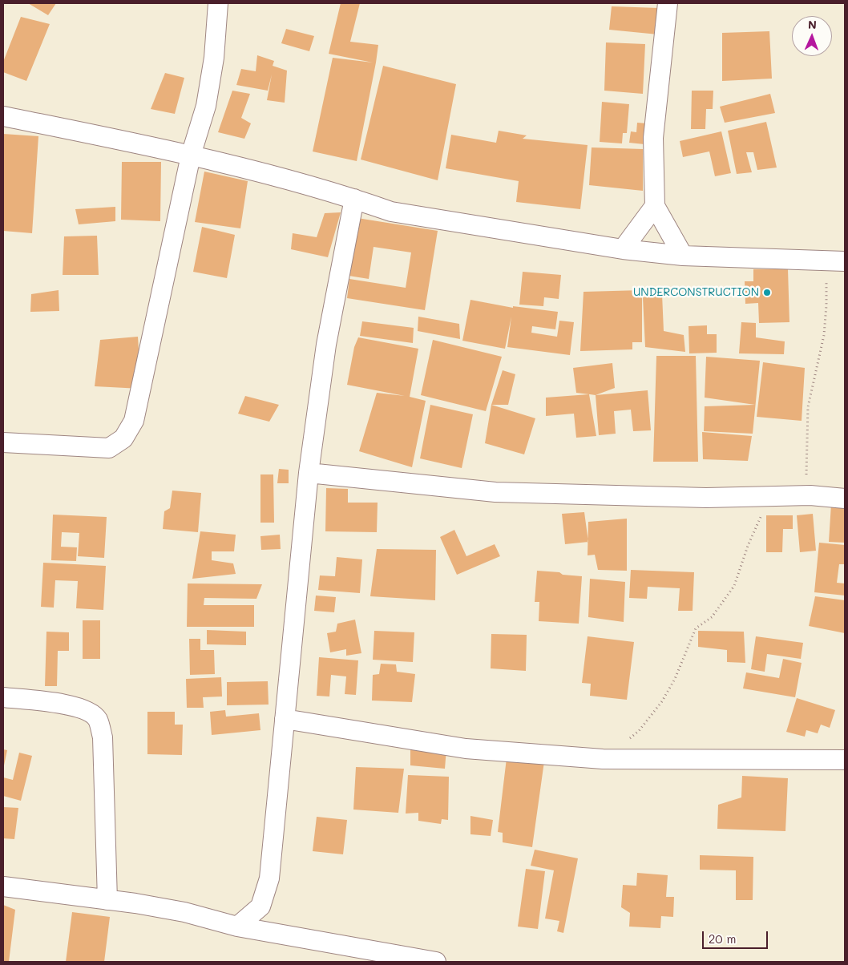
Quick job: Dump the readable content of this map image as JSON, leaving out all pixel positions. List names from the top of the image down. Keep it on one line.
{"places":["UNDERCONSTRUCTION"],"scale_bar":"20 m","north":"top"}
